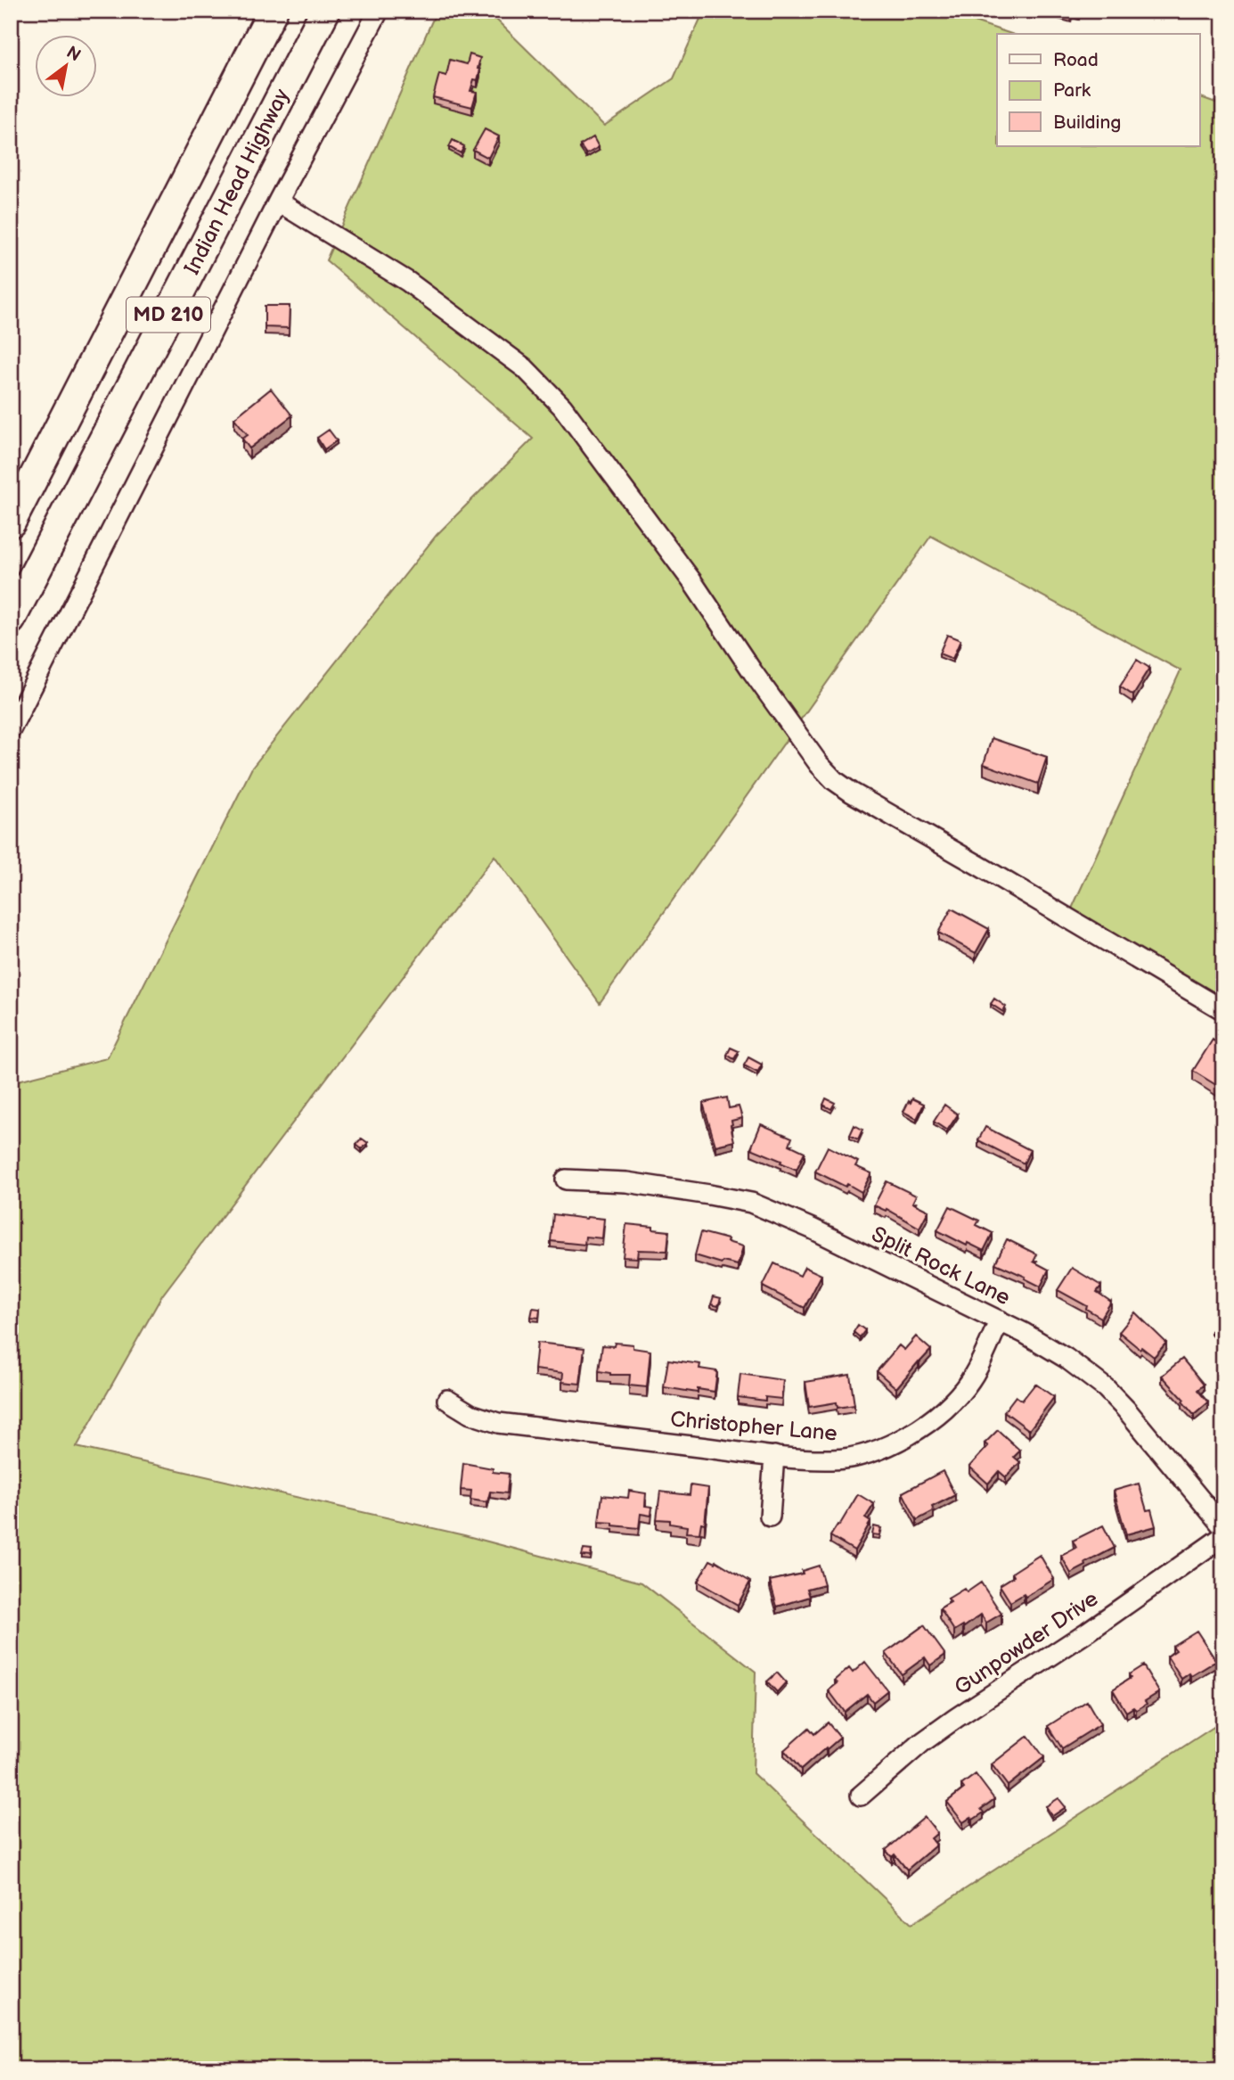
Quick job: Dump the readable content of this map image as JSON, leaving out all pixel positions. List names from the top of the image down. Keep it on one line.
{"streets":{"highway":["Indian Head Highway","MD 210"],"street":["Split Rock Lane","Christopher Lane","Gunpowder Drive"]},"crossings":[["Split Rock Lane","Christopher Lane"]],"legend":["Road","Park","Building"],"north":"top right"}
